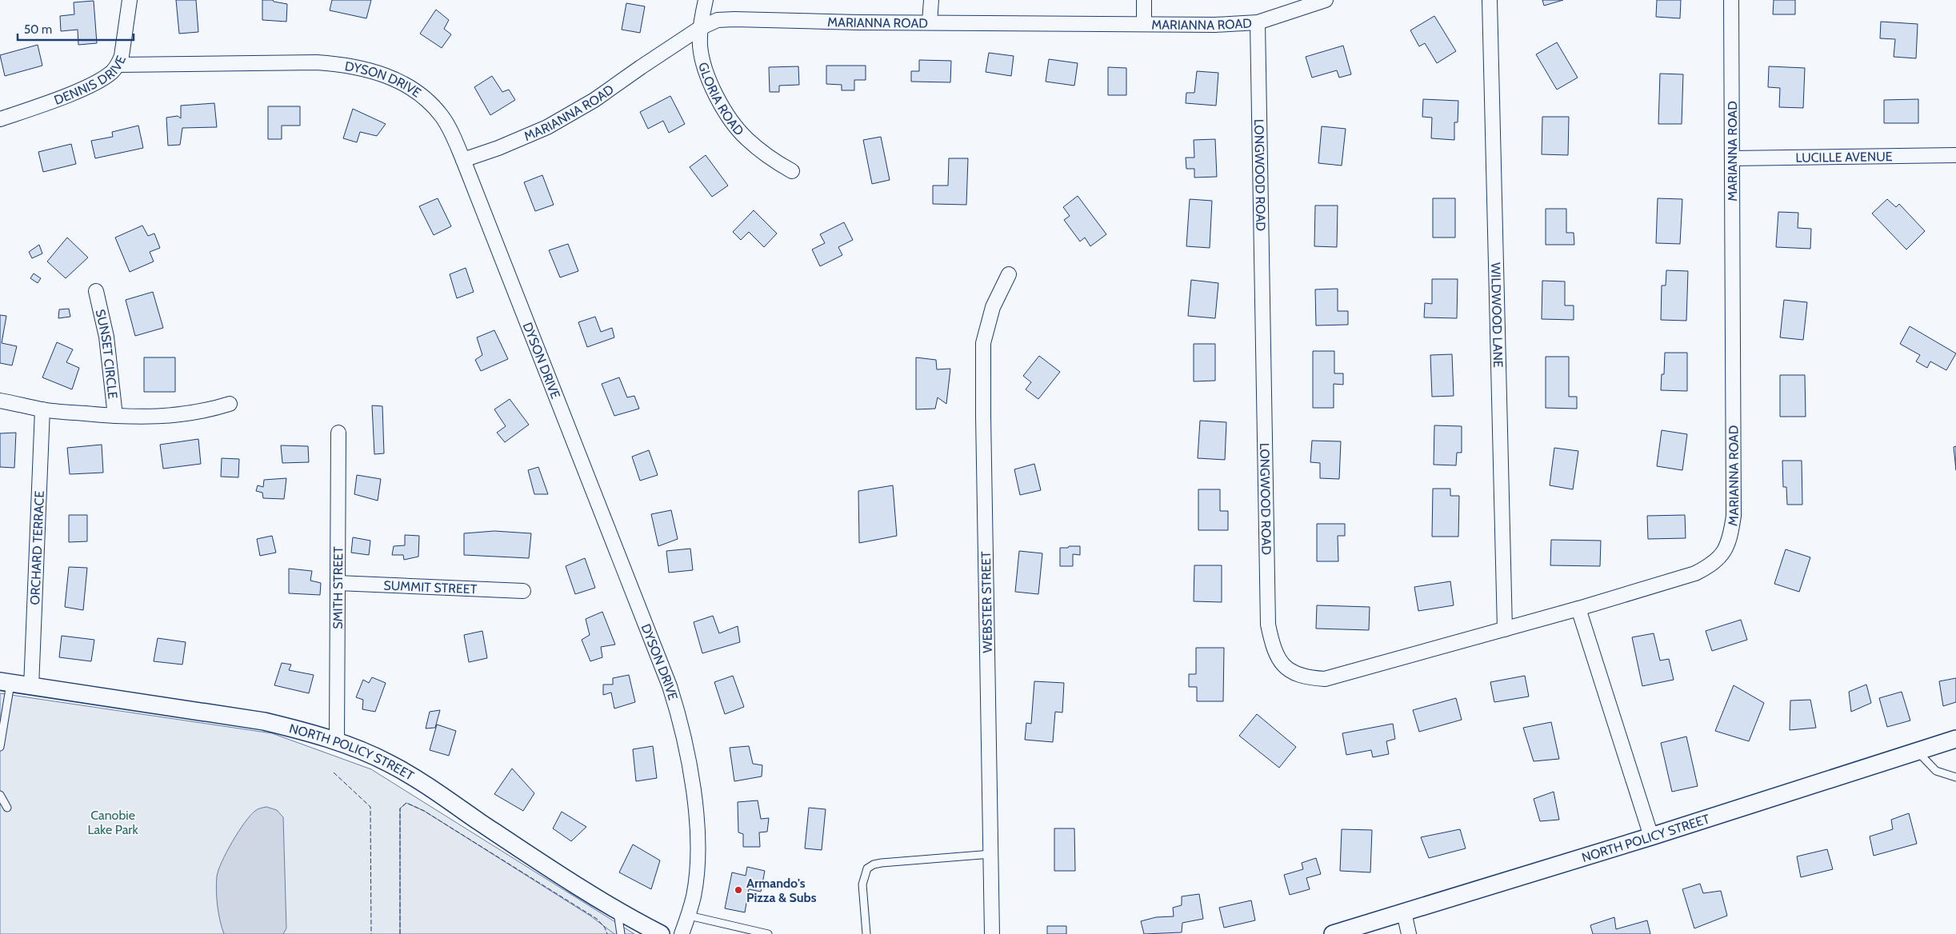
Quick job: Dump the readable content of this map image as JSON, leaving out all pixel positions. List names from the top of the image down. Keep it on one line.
{"streets":{"street":["MARIANNA ROAD","DENNIS DRIVE","DYSON DRIVE","GLORIA ROAD","LUCILLE AVENUE","LONGWOOD ROAD","WILDWOOD LANE","SUNSET CIRCLE","ORCHARD TERRACE","SMITH STREET","SUMMIT STREET","WEBSTER STREET","NORTH POLICY STREET"]},"crossings":[["MARIANNA ROAD","DYSON DRIVE"],["MARIANNA ROAD","GLORIA ROAD"],["MARIANNA ROAD","LUCILLE AVENUE"],["MARIANNA ROAD","LONGWOOD ROAD"],["DENNIS DRIVE","DYSON DRIVE"],["LONGWOOD ROAD","WILDWOOD LANE"],["ORCHARD TERRACE","NORTH POLICY STREET"],["SMITH STREET","SUMMIT STREET"],["SMITH STREET","NORTH POLICY STREET"]],"parks":["Canobie Lake Park"],"places":["Armando's Pizza & Subs"],"scale_bar":"50 m"}
